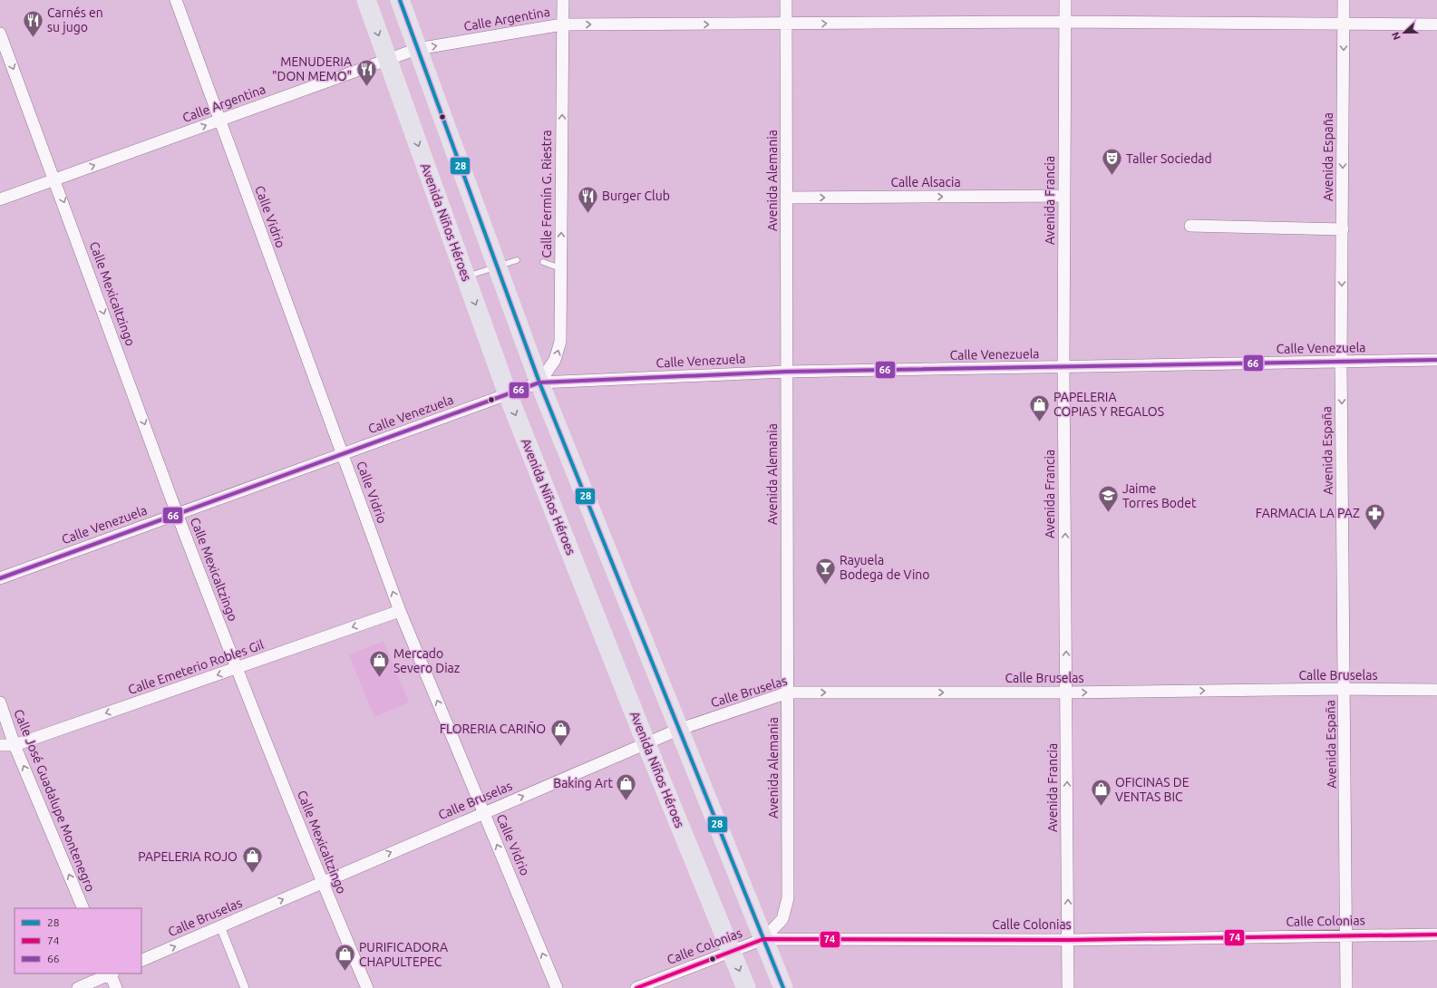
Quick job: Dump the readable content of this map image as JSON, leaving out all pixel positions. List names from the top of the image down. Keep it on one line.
{"streets":{"main road":["Avenida Niños Héroes"],"street":["Calle Argentina","Avenida España","Avenida Alemania","Calle Alsacia","Calle Fermín G. Riestra","Avenida Francia","Calle Vidrio","Calle Mexicaltzingo","Calle Venezuela","Calle Emeterio Robles Gil","Calle Bruselas","Calle José Guadalupe Montenegro","Calle Colonias"]},"crossings":[["Calle Argentina","Avenida España"],["Calle Argentina","Avenida Alemania"],["Calle Argentina","Calle Fermín G. Riestra"],["Calle Argentina","Avenida Francia"],["Calle Argentina","Calle Vidrio"],["Calle Argentina","Avenida Niños Héroes"],["Calle Argentina","Calle Mexicaltzingo"],["Avenida España","Calle Venezuela"],["Avenida España","Calle Bruselas"],["Avenida España","Calle Colonias"],["Avenida Alemania","Calle Alsacia"],["Avenida Alemania","Calle Venezuela"],["Avenida Alemania","Calle Bruselas"],["Avenida Alemania","Calle Colonias"],["Calle Alsacia","Avenida Francia"],["Calle Fermín G. Riestra","Calle Venezuela"],["Avenida Francia","Calle Venezuela"],["Avenida Francia","Calle Bruselas"],["Avenida Francia","Calle Colonias"],["Calle Vidrio","Calle Venezuela"],["Calle Vidrio","Calle Emeterio Robles Gil"],["Calle Vidrio","Calle Bruselas"],["Avenida Niños Héroes","Calle Venezuela"],["Avenida Niños Héroes","Calle Bruselas"],["Avenida Niños Héroes","Calle Colonias"],["Calle Mexicaltzingo","Calle Venezuela"],["Calle Mexicaltzingo","Calle Emeterio Robles Gil"],["Calle Mexicaltzingo","Calle Bruselas"],["Calle Emeterio Robles Gil","Calle José Guadalupe Montenegro"]],"one_way":["Calle Argentina","Avenida España","Calle Alsacia","Calle Fermín G. Riestra","Avenida Francia","Calle Vidrio","Calle Mexicaltzingo","Calle Emeterio Robles Gil","Calle Bruselas","Calle José Guadalupe Montenegro"],"places":{"restaurant":["Carnés en su jugo","MENUDERIA \"DON MEMO\"","Burger Club"],"theatre":["Taller Sociedad"],"shop":["PAPELERIA COPIAS Y REGALOS","Mercado Severo Diaz","FLORERIA CARIÑO","Baking Art","OFICINAS DE VENTAS BIC","PAPELERIA ROJO","PURIFICADORA CHAPULTEPEC"],"school or university":["Jaime Torres Bodet"],"pharmacy":["FARMACIA LA PAZ"],"bar":["Rayuela Bodega de Vino"]},"lines":["transit line 28","transit line 66","transit line 74"],"legend":["28","74","66"],"north":"left"}
